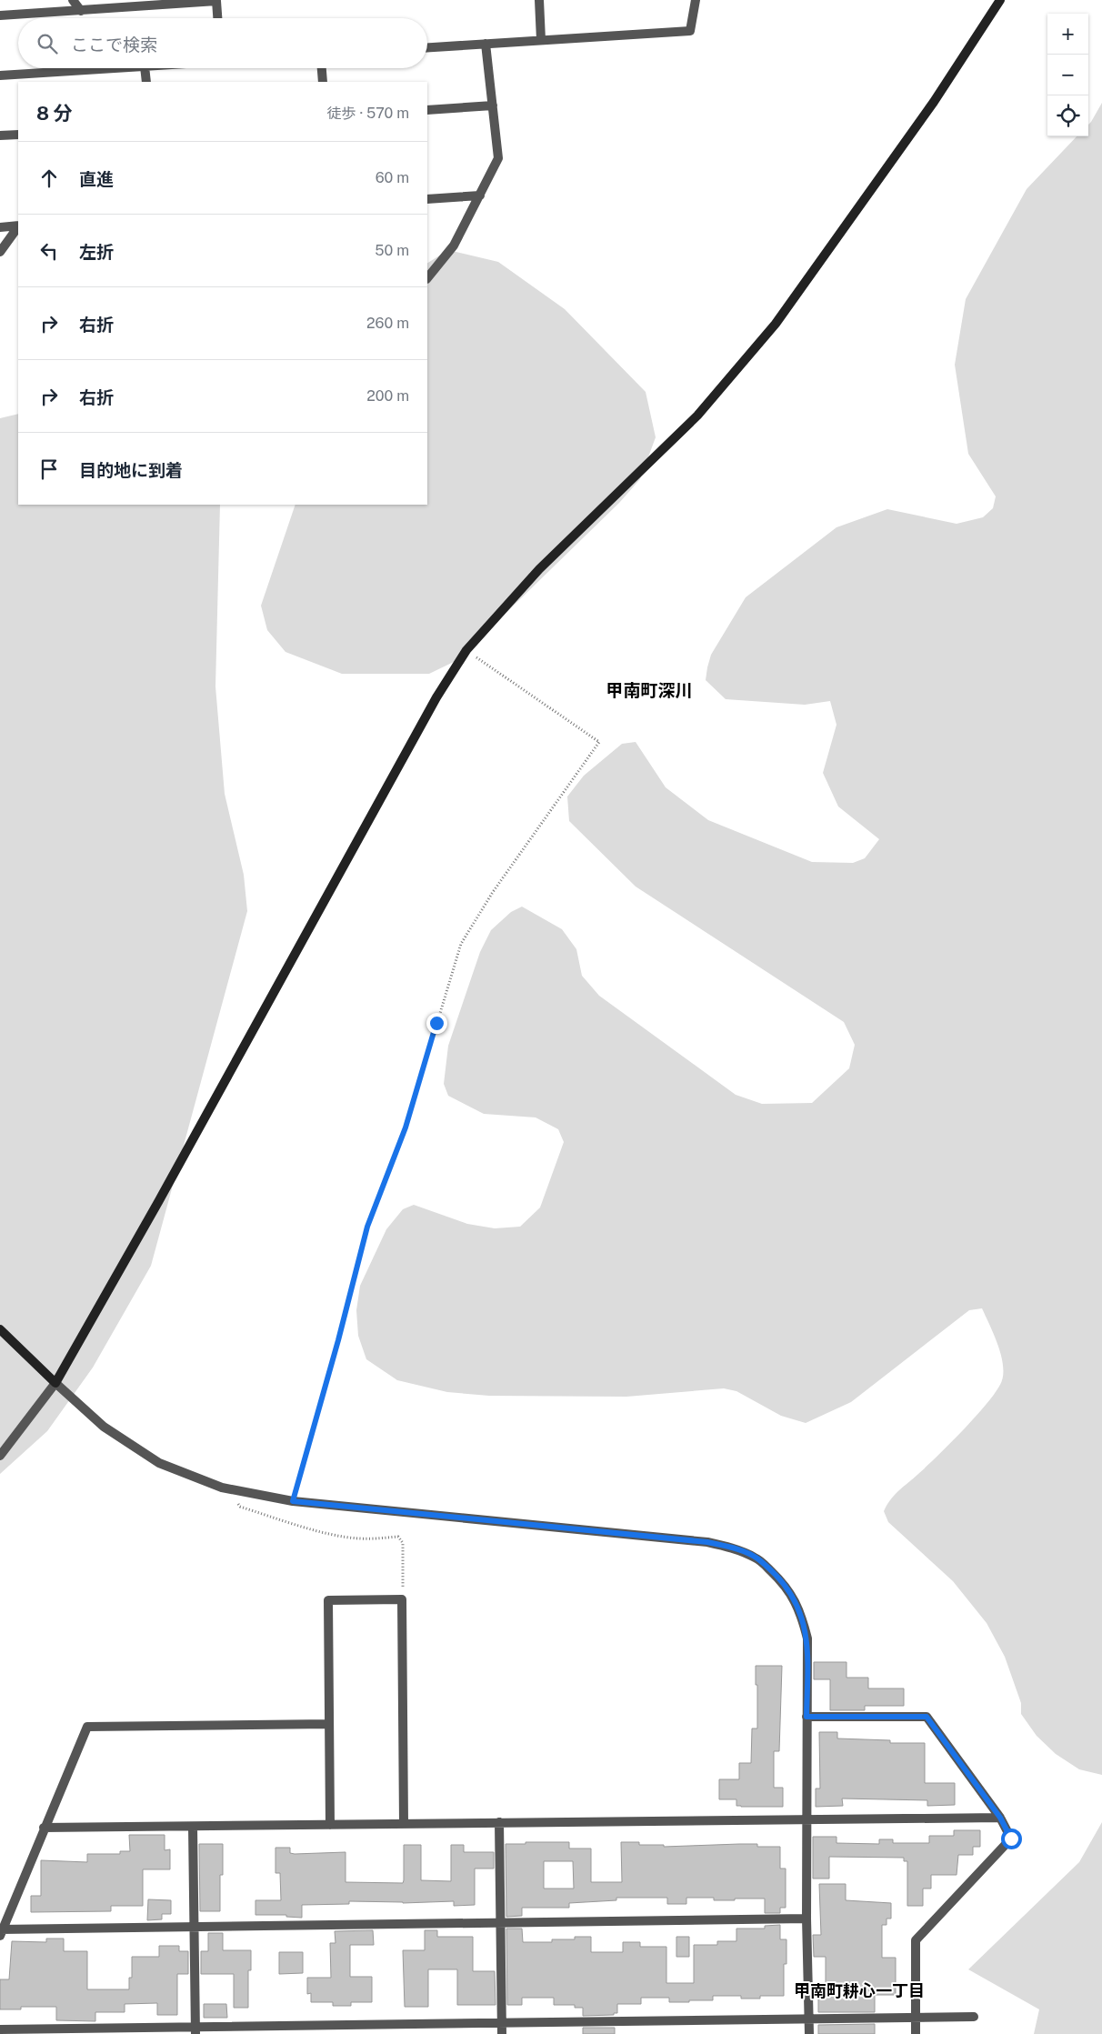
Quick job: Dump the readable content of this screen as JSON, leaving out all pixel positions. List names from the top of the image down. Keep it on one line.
{"districts":["甲南町深川","甲南町耕心一丁目"],"page":{"map_buttons":["+","−"],"search":"ここで検索","heading":["8 分","徒歩 · 570 m"],"list":[["直進","60 m"],["左折","50 m"],["右折","260 m"],["右折","200 m"],"目的地に到着"]}}
